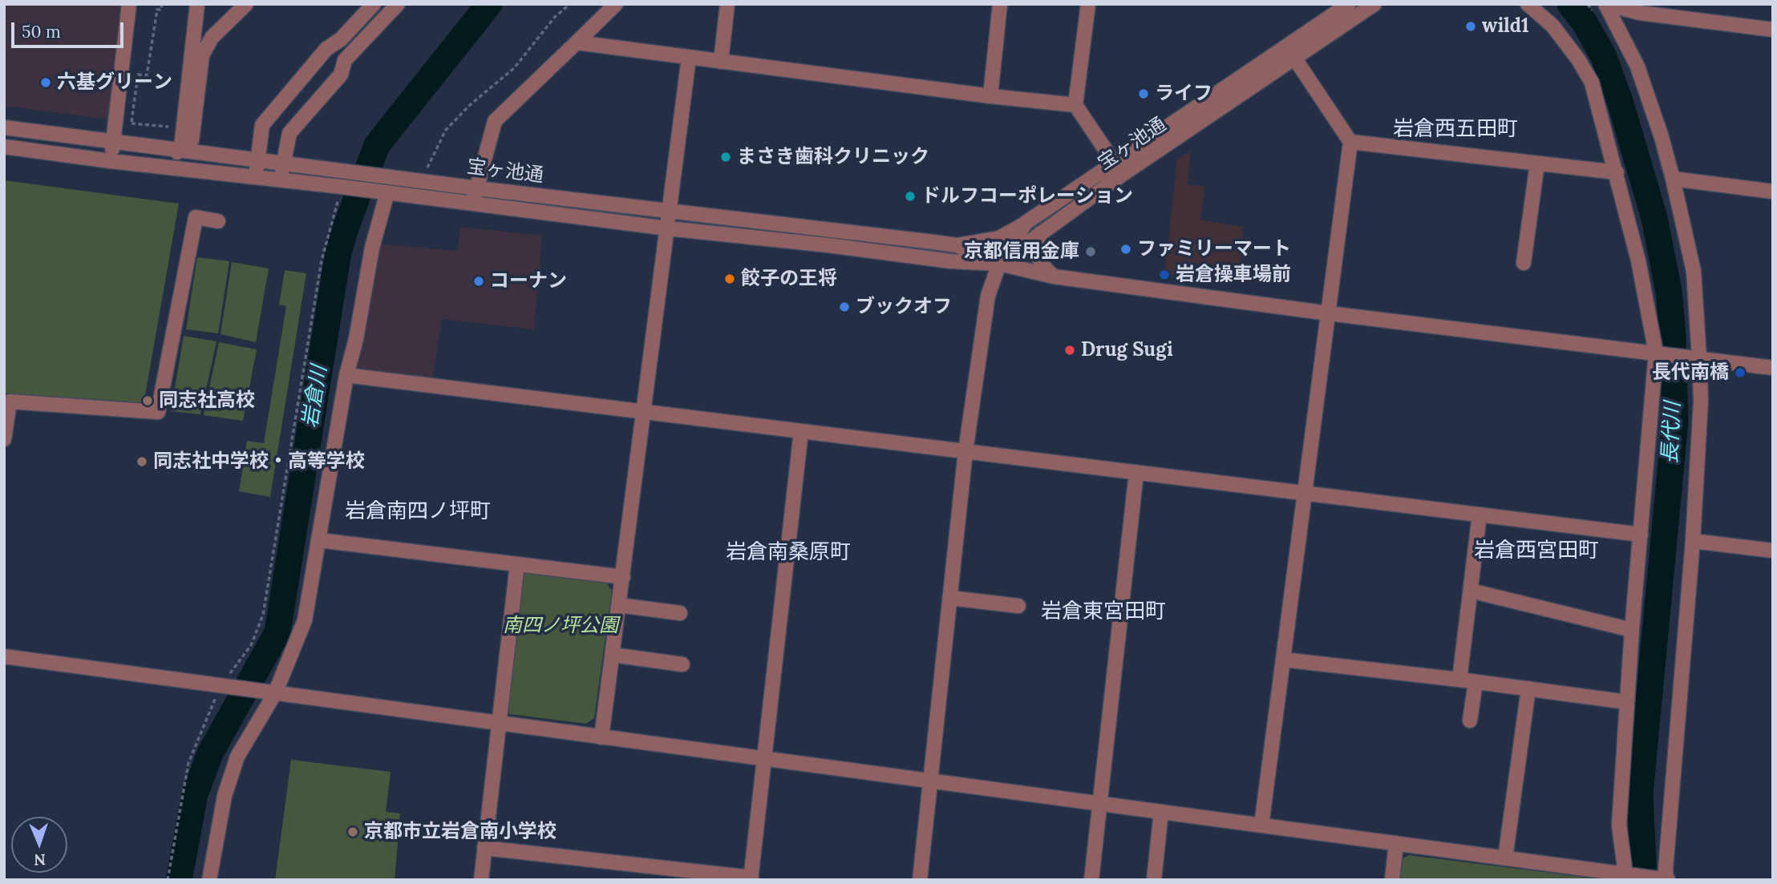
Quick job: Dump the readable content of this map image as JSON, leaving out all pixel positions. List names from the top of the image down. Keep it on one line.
{"streets":{"street":["宝ヶ池通"]},"districts":["岩倉西五田町","岩倉南四ノ坪町","岩倉西宮田町","岩倉南桑原町","岩倉東宮田町"],"water":["岩倉川","長代川"],"parks":["南四ノ坪公園"],"places":["wild1","六基グリーン","ライフ","まさき歯科クリニック","ドルフコーポレーション","ファミリーマート","京都信用金庫","岩倉操車場前","餃子の王将","コーナン","ブックオフ","Drug Sugi","長代南橋","同志社高校","同志社中学校・高等学校","京都市立岩倉南小学校"],"scale_bar":"50 m","north":"bottom"}
